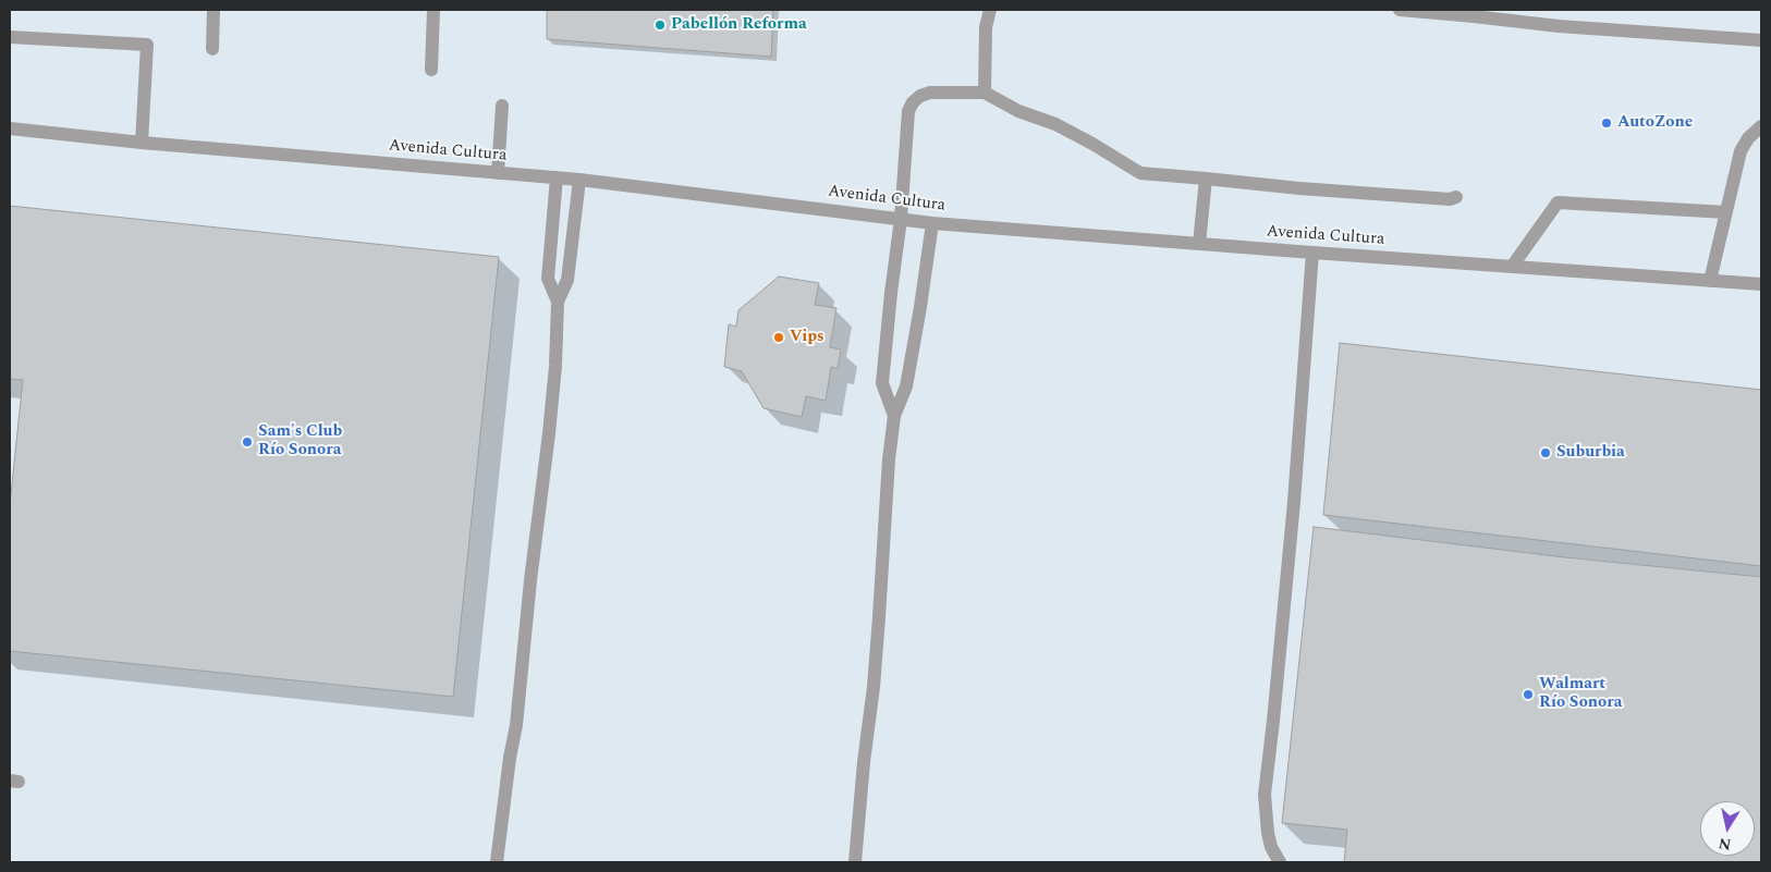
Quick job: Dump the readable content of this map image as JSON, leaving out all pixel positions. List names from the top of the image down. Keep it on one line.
{"streets":{"street":["Avenida Cultura"]},"places":["Pabellón Reforma","AutoZone","Vips","Sam's Club Río Sonora","Suburbia","Walmart Río Sonora"],"north":"bottom"}
